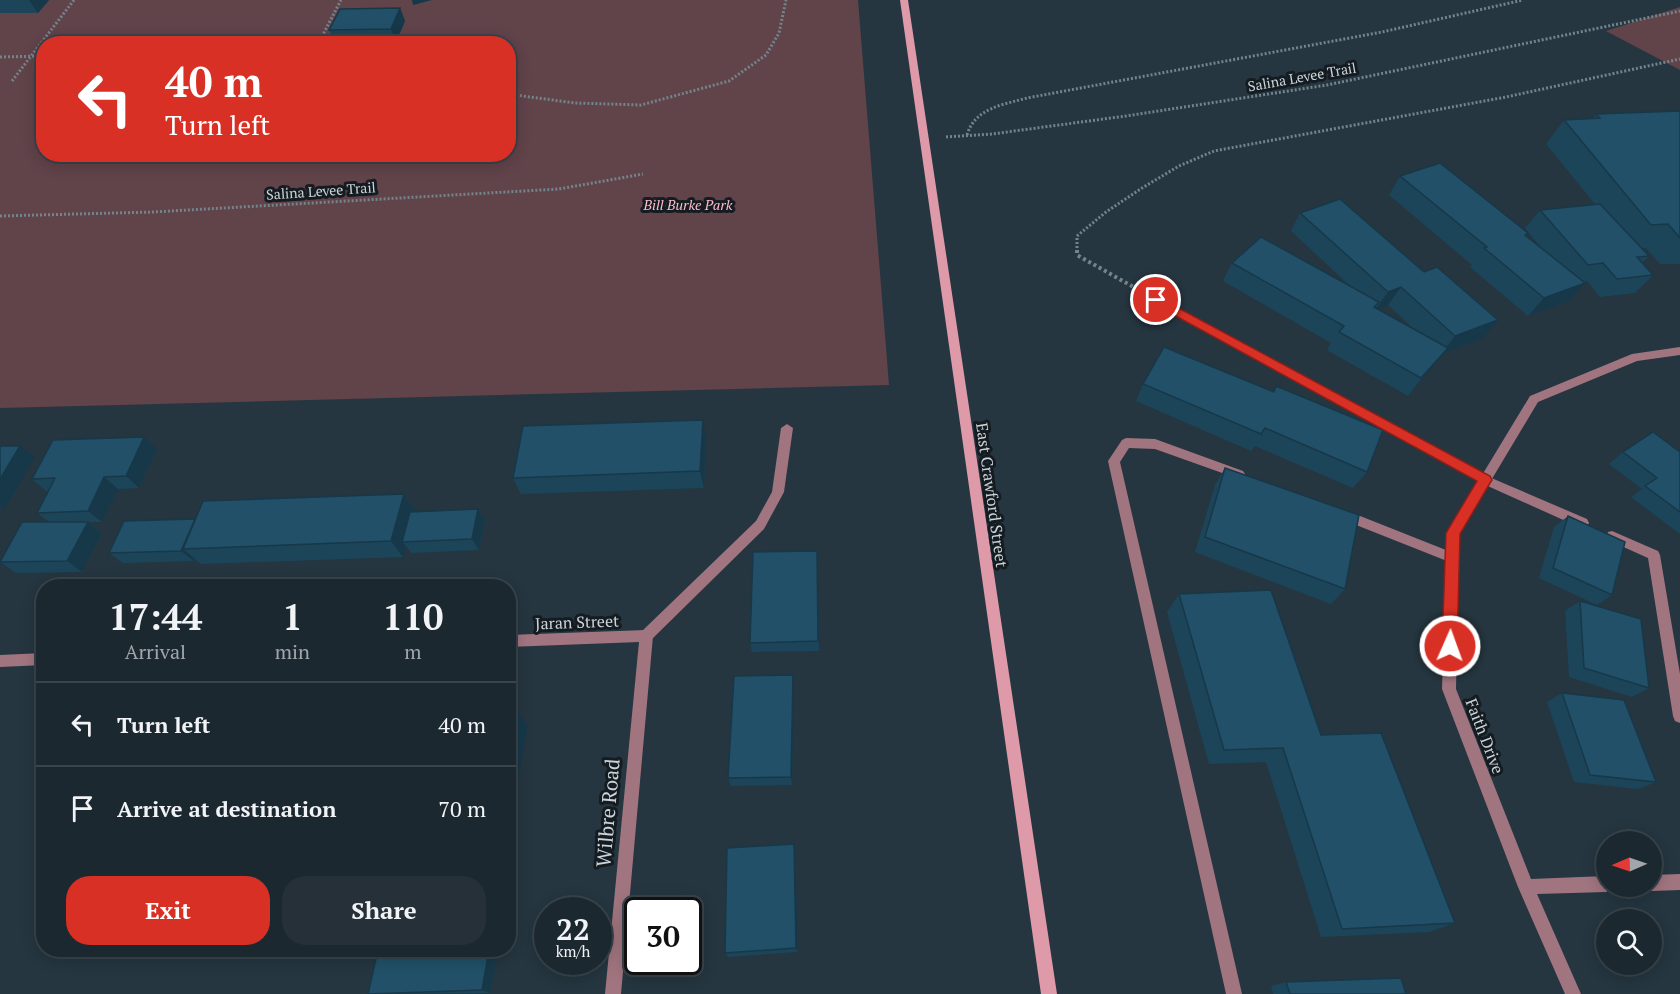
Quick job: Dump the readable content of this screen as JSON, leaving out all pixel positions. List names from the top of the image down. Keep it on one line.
{"streets":{"street":["East Crawford Street","Jaran Street","Faith Drive","Wilbre Road"],"path":["Salina Levee Trail"]},"crossings":[["Salina Levee Trail","East Crawford Street"],["Jaran Street","Wilbre Road"]],"parks":["Bill Burke Park"],"north":"left","page":{"turn":["40 m","Turn left"],"eta":["17:44","Arrival","1","min","110","m"],"list":[{"name":"Turn left","value":"40 m"},{"name":"Arrive at destination","value":"70 m"}],"buttons":["Exit","Share"],"speed":"22 km/h","limit":"30"}}
